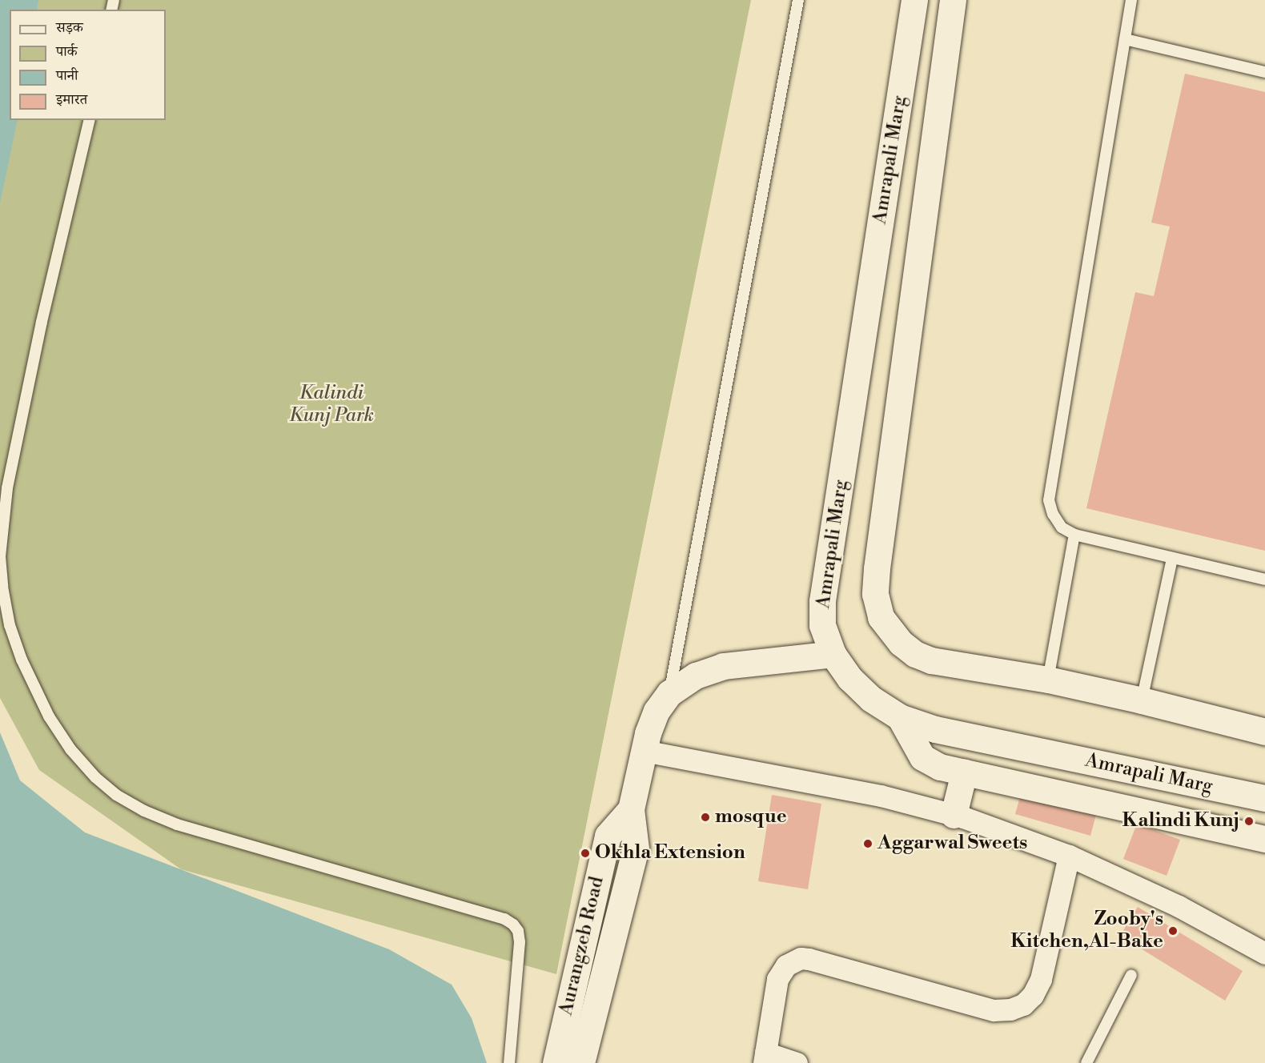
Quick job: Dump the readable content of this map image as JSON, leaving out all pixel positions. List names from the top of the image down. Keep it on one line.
{"streets":{"main road":["Amrapali Marg","Aurangzeb Road"]},"crossings":[["Amrapali Marg","Aurangzeb Road"]],"parks":["Kalindi Kunj Park"],"places":["mosque","Kalindi Kunj","Aggarwal Sweets","Okhla Extension","Zooby's Kitchen,Al-Bake"],"legend":["सड़क","पार्क","पानी","इमारत"]}
